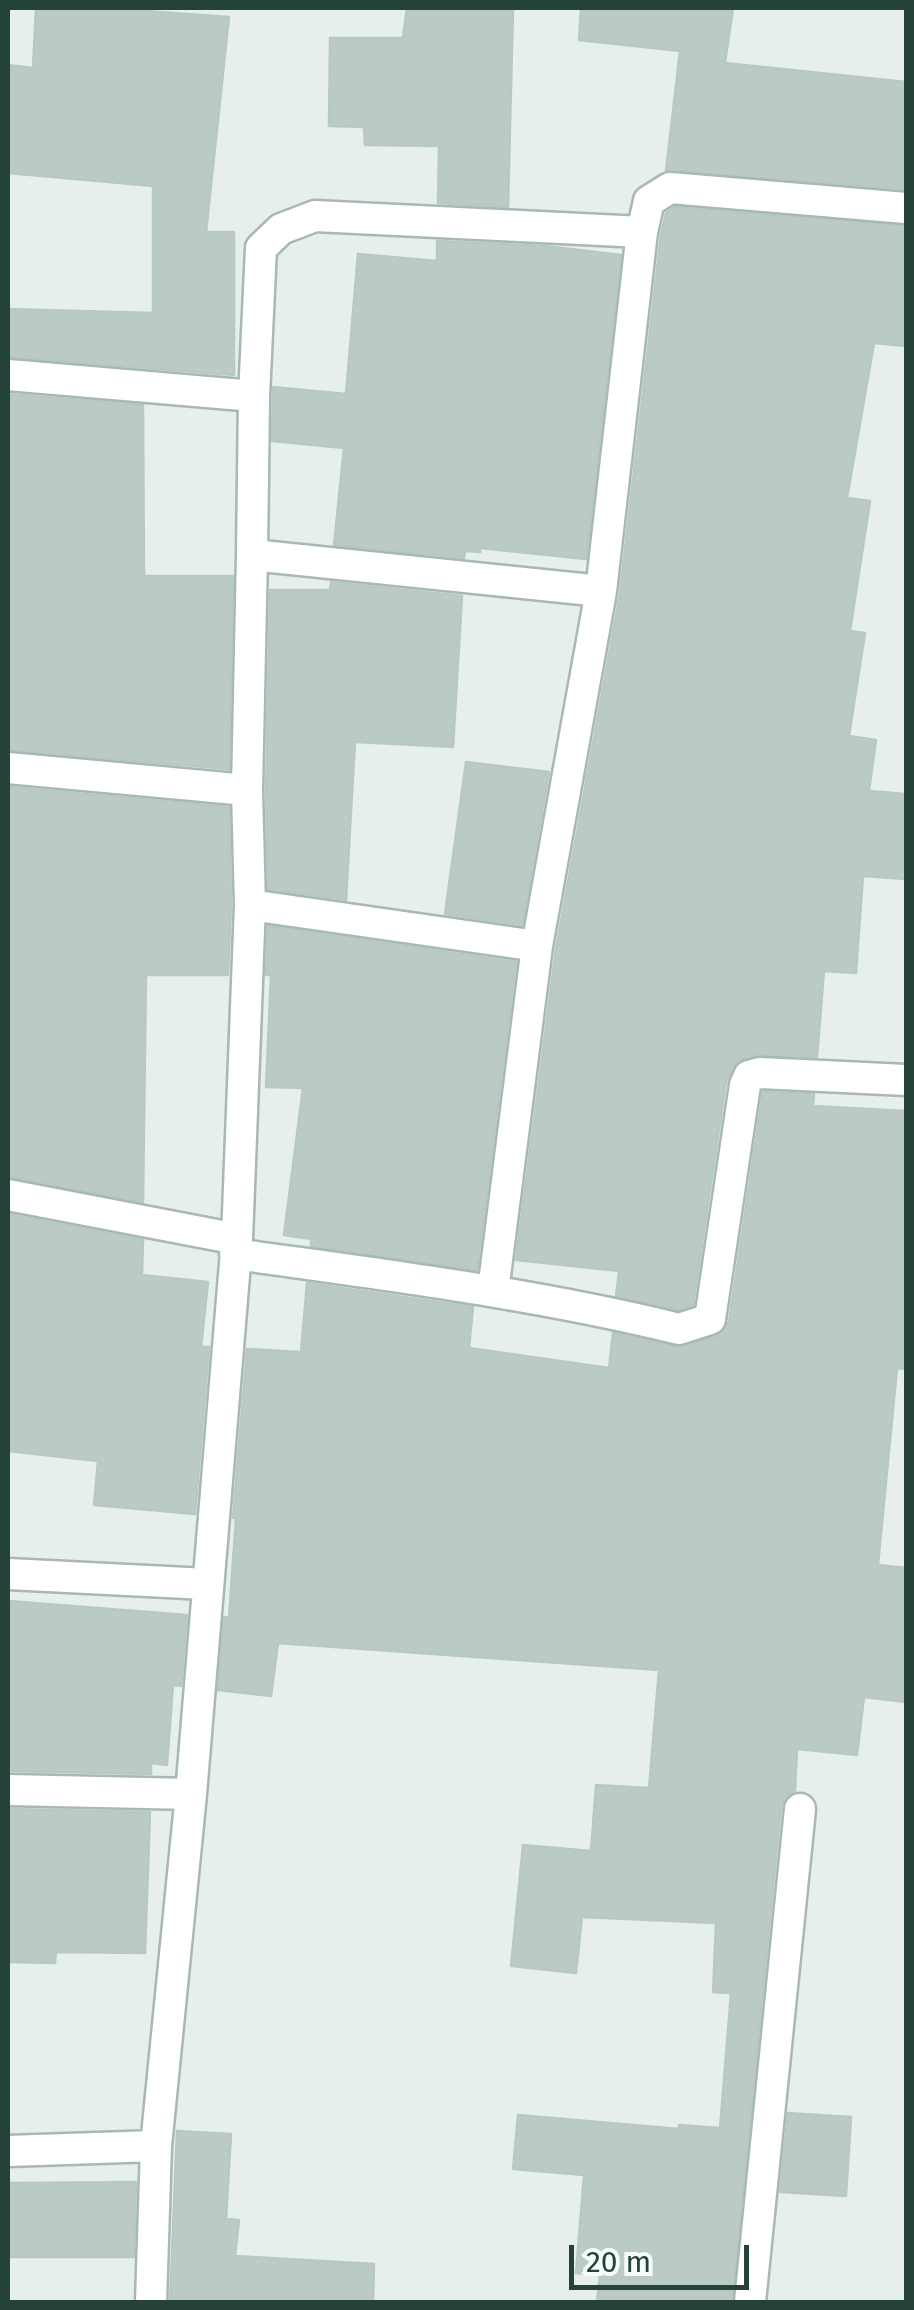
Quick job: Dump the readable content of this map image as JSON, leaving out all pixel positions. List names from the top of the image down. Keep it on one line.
{"scale_bar":"20 m"}
